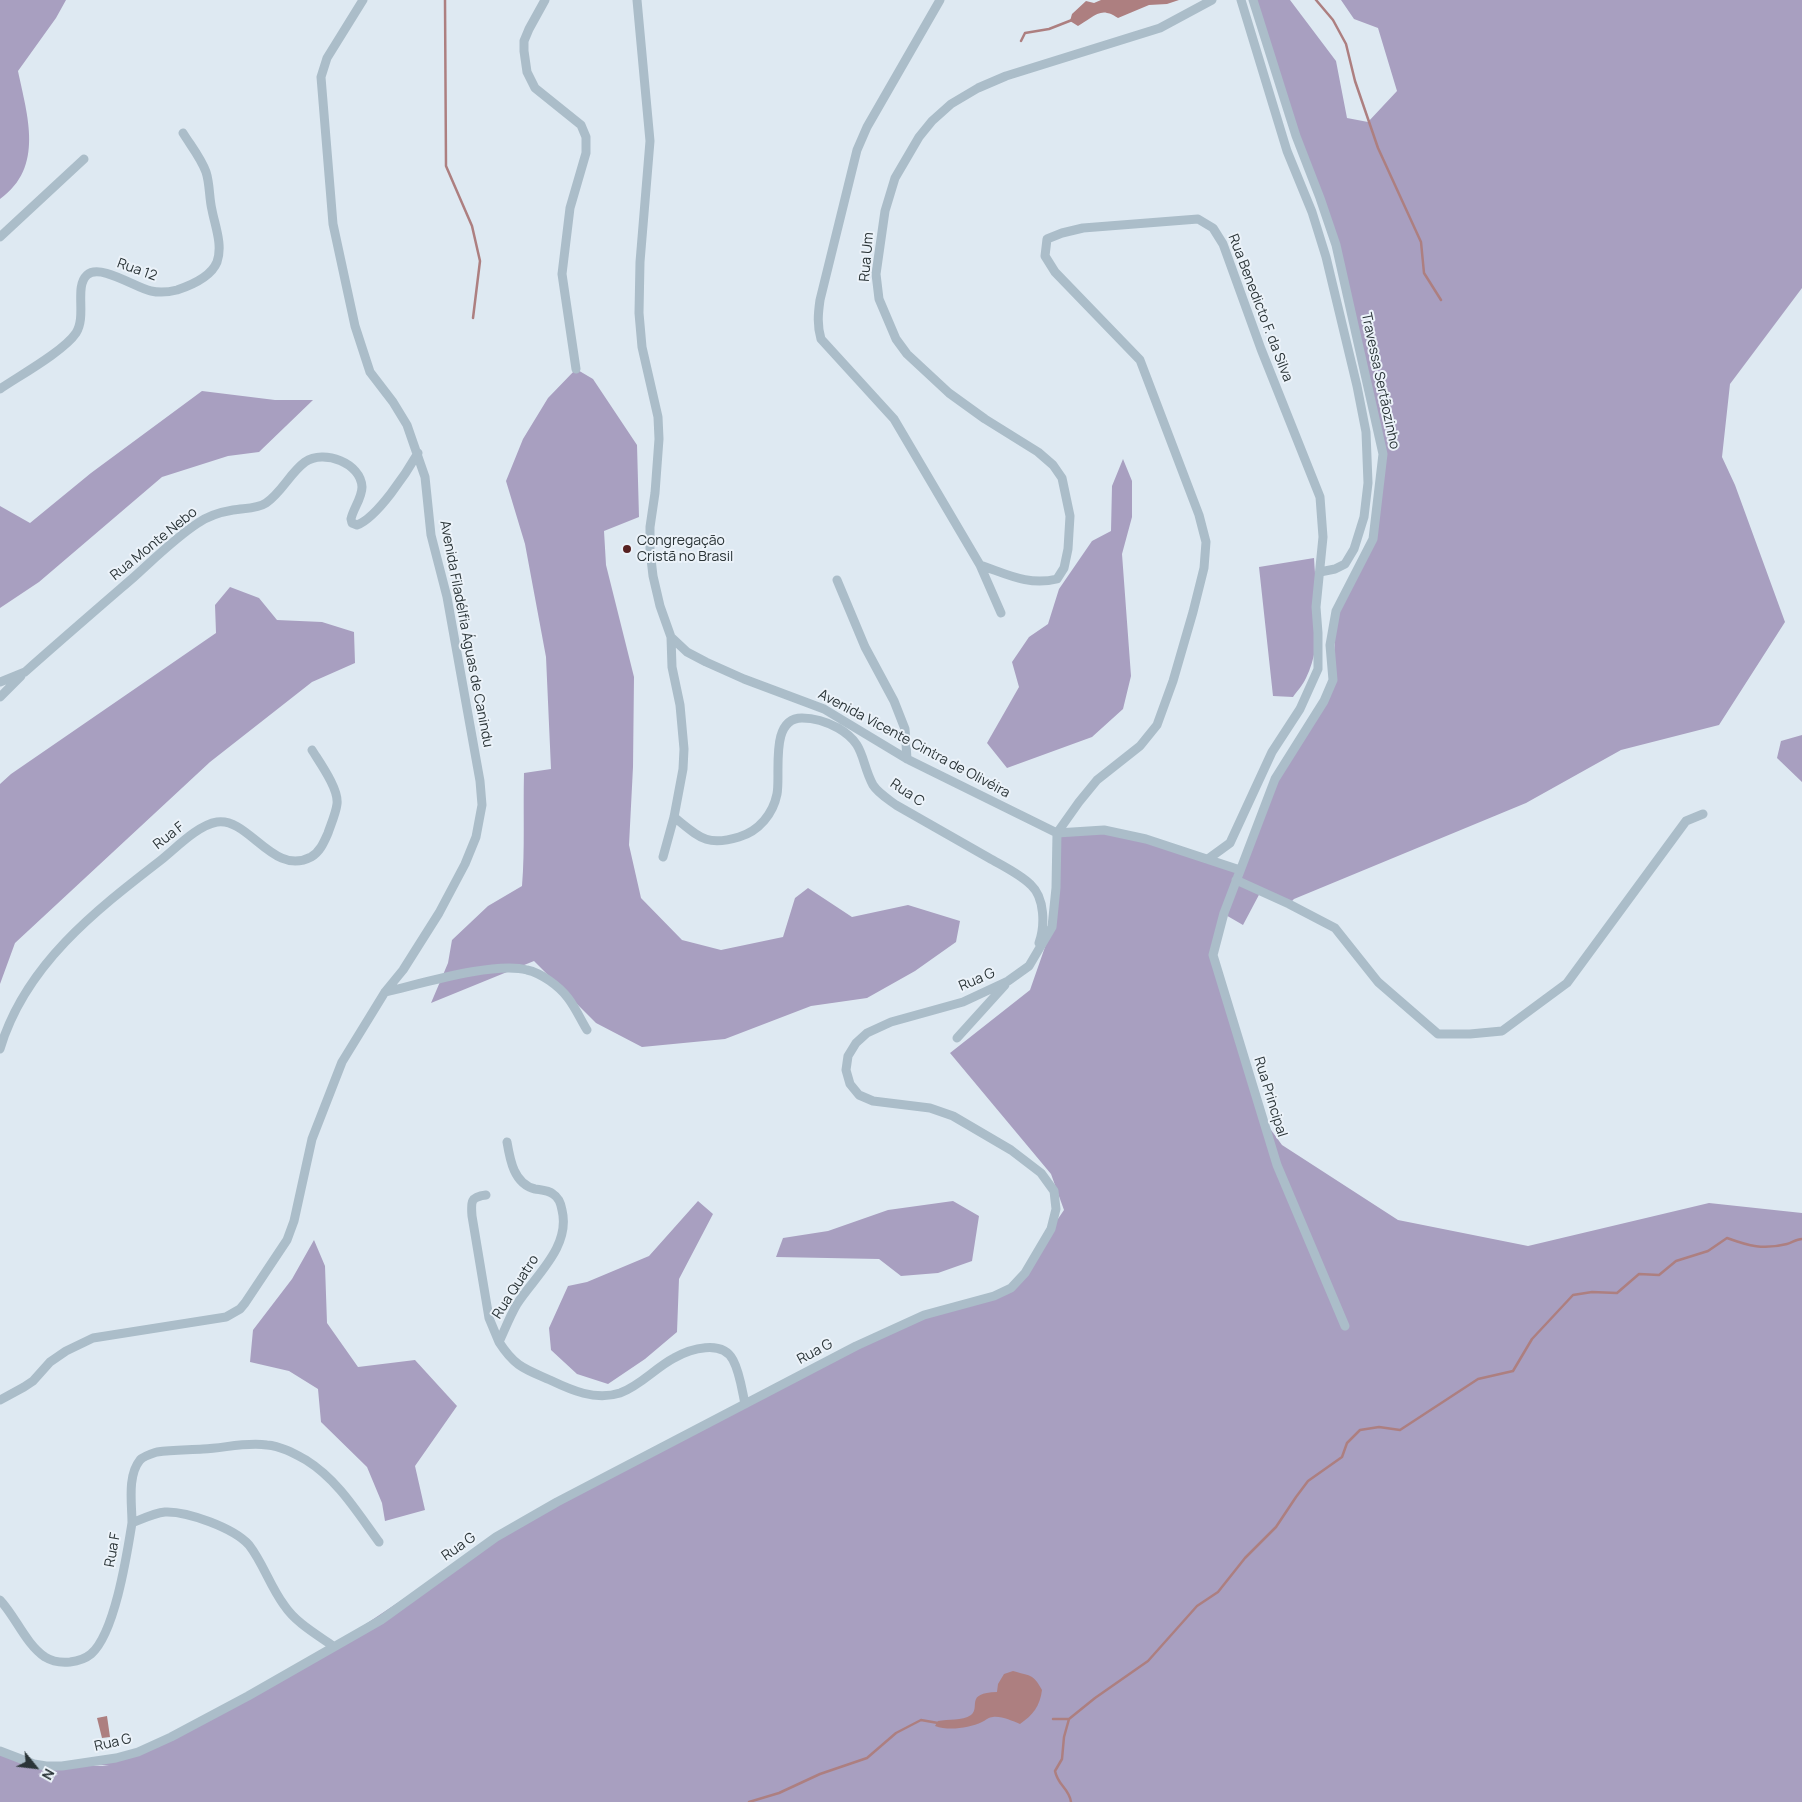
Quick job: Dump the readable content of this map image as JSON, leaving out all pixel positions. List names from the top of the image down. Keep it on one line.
{"streets":{"street":["Rua Um","Rua 12","Rua Benedicto F. da Silva","Travessa Sertãozinho","Rua Monte Nebo","Avenida Filadélfia Águas de Canindu","Avenida Vicente Cintra de Olivéira","Rua C","Rua F","Rua G","Rua Principal","Rua Quatro"]},"crossings":[["Rua Benedicto F. da Silva","Avenida Vicente Cintra de Olivéira"],["Rua Benedicto F. da Silva","Rua G"],["Travessa Sertãozinho","Rua Principal"],["Rua Monte Nebo","Avenida Filadélfia Águas de Canindu"],["Avenida Vicente Cintra de Olivéira","Rua G"],["Rua C","Rua G"],["Rua F","Rua G"],["Rua G","Rua Quatro"]],"places":["Congregação Cristã no Brasil"],"north":"bottom right"}
